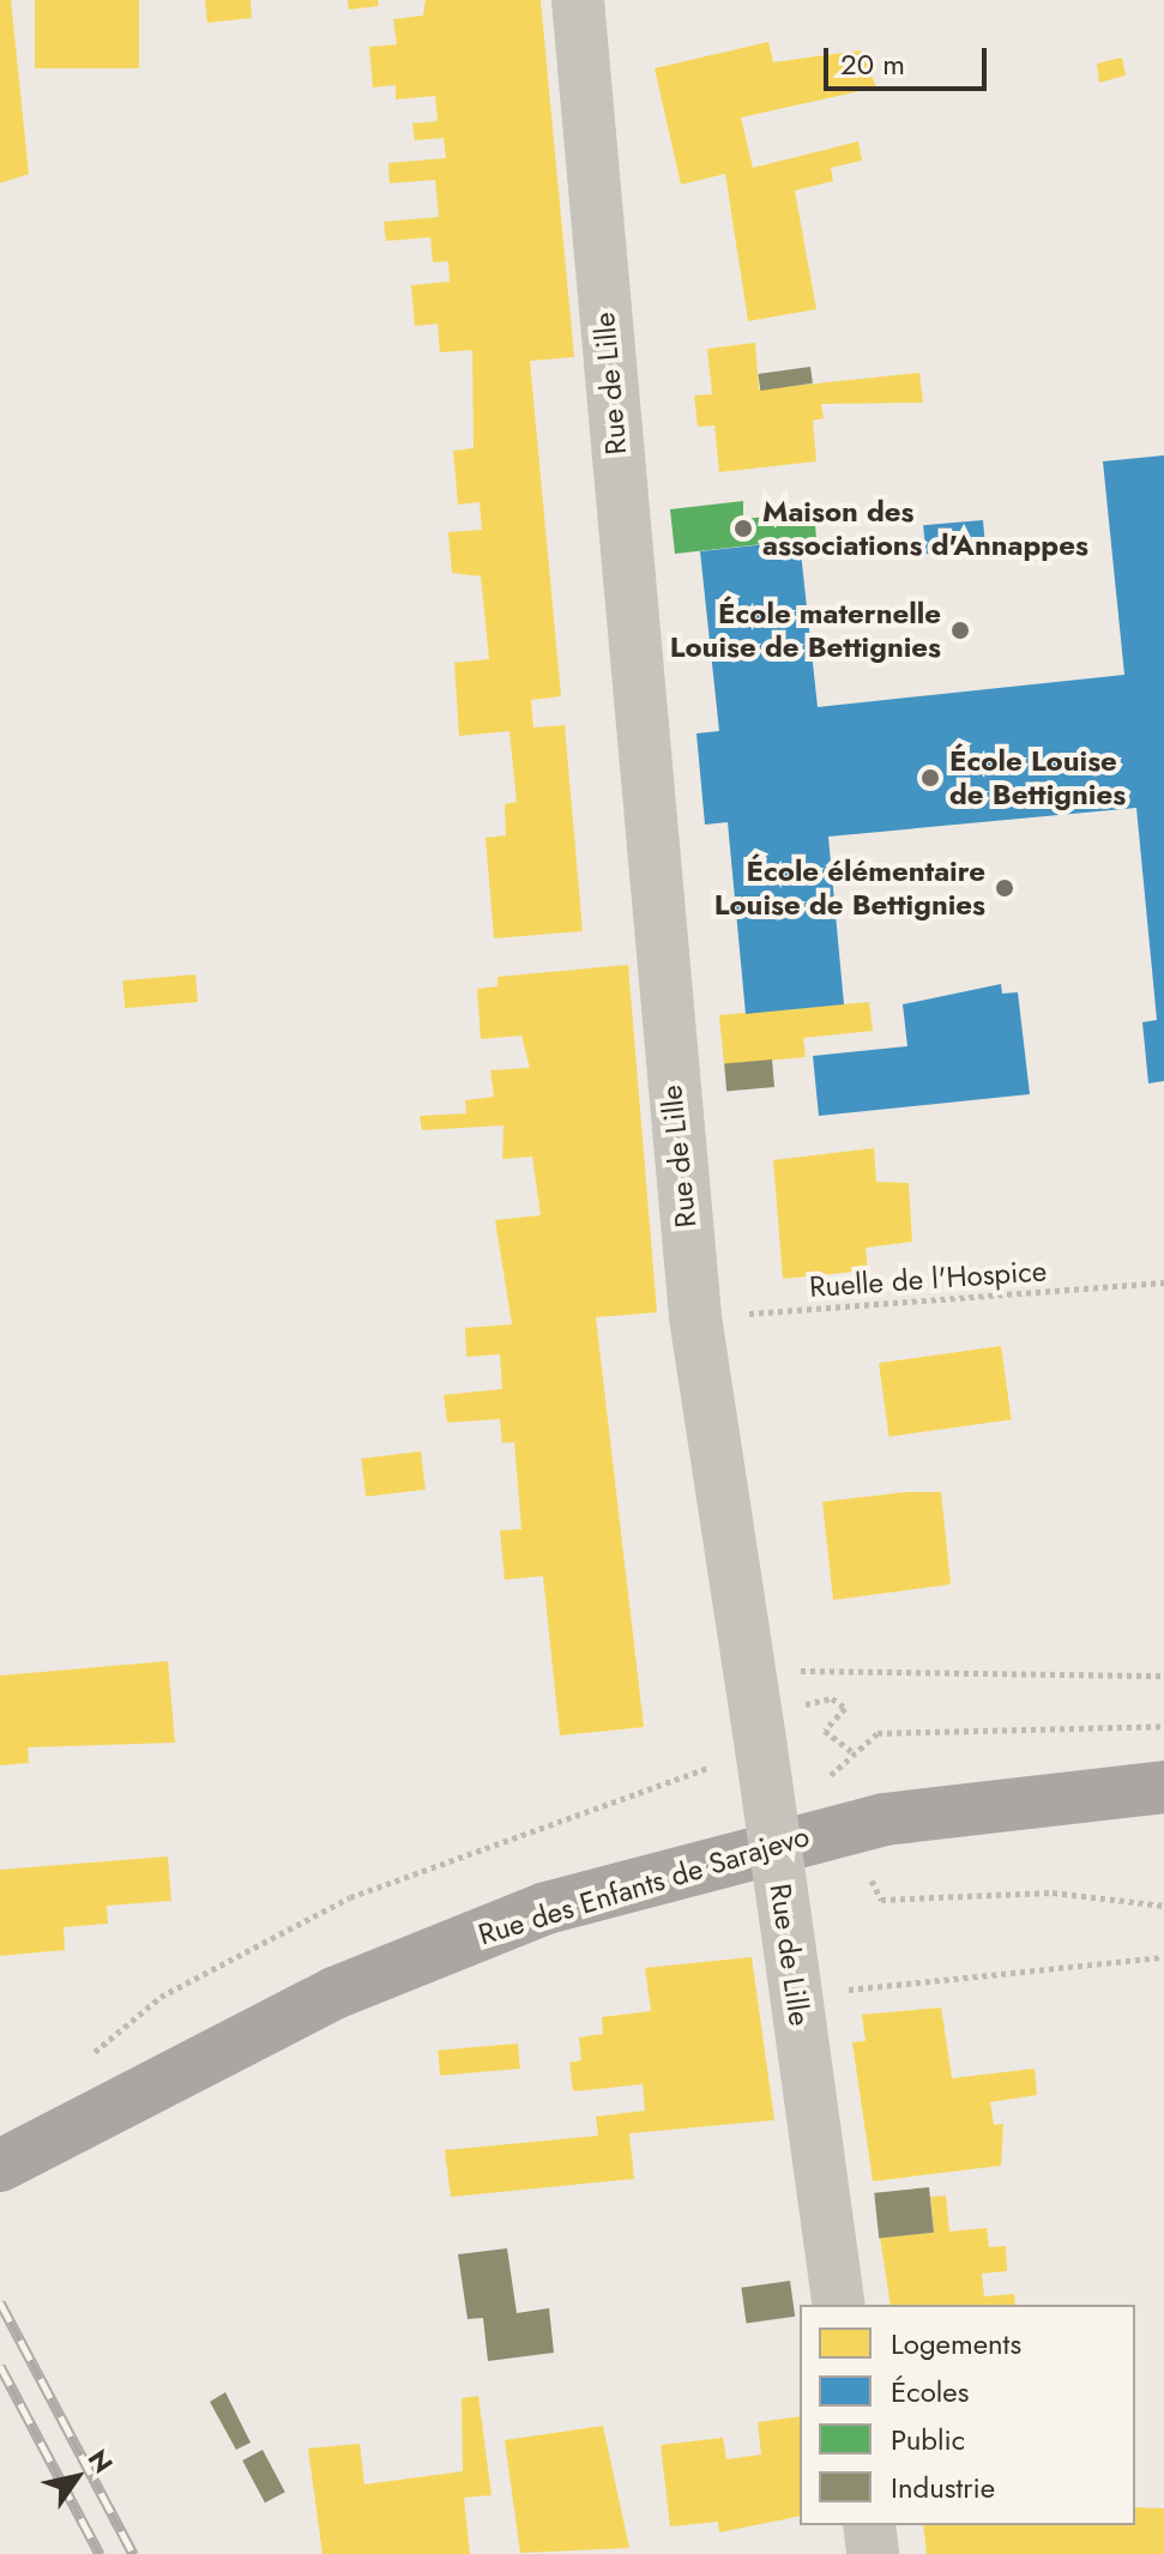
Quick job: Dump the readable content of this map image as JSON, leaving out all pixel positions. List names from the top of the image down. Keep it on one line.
{"streets":{"main road":["Rue des Enfants de Sarajevo"],"street":["Rue de Lille"],"path":["Ruelle de l'Hospice"]},"crossings":[["Rue de Lille","Ruelle de l'Hospice"]],"places":["Maison des associations d'Annappes","École maternelle Louise de Bettignies","École Louise de Bettignies","École élémentaire Louise de Bettignies"],"legend":["Logements","Écoles","Public","Industrie"],"scale_bar":"20 m","north":"top right"}
